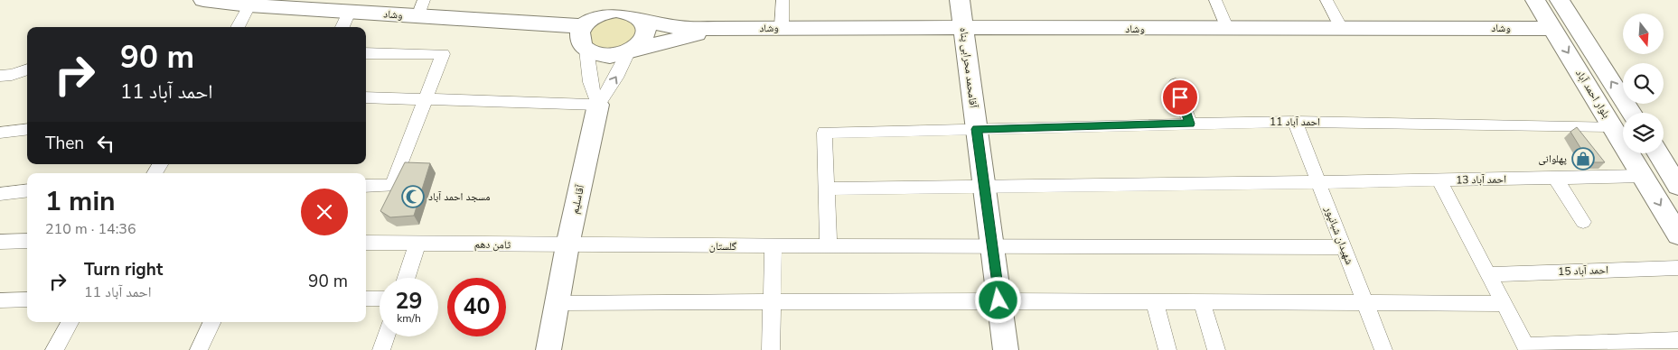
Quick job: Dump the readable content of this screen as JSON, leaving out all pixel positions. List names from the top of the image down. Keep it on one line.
{"streets":{"street":["وشاد","آقامحمد محرابی پناه","بلوار احمد آباد","احمد آباد 11","احمد آباد 13","آقاسلیم","شهیدان شبانپور","ثامن دهم","گلستان","احمد آباد 15"]},"crossings":[["وشاد","آقامحمد محرابی پناه"],["وشاد","بلوار احمد آباد"],["آقامحمد محرابی پناه","احمد آباد 11"],["آقامحمد محرابی پناه","احمد آباد 13"],["آقامحمد محرابی پناه","گلستان"],["بلوار احمد آباد","احمد آباد 11"],["بلوار احمد آباد","احمد آباد 13"],["احمد آباد 11","احمد آباد 13"],["احمد آباد 11","شهیدان شبانپور"],["احمد آباد 13","شهیدان شبانپور"],["آقاسلیم","ثامن دهم"],["آقاسلیم","گلستان"],["شهیدان شبانپور","گلستان"],["ثامن دهم","گلستان"]],"places":{"shop":["پهلوانی"],"mosque":["مسجد احمد آباد"]},"north":"bottom","page":{"turn":["90 m","احمد آباد 11"],"then":"Then","heading":["1 min","210 m · 14:36"],"list":[{"name":"Turn right","note":"احمد آباد 11","value":"90 m"}],"speed":"29 km/h","limit":"40"}}
